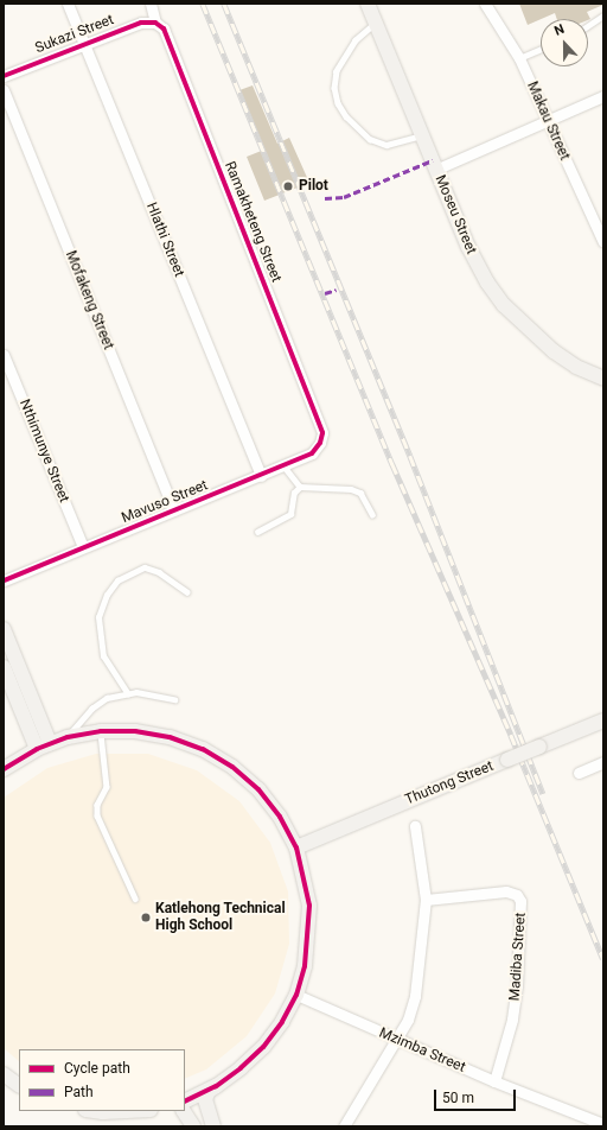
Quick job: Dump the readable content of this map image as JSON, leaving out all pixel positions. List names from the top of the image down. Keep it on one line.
{"streets":{"street":["Sukazi Street","Makau Street","Moseu Street","Ramakheteng Street","Hlathi Street","Mofakeng Street","Nthimunye Street","Mavuso Street","Thutong Street","Madiba Street","Mzimba Street"]},"crossings":[["Sukazi Street","Ramakheteng Street"],["Sukazi Street","Hlathi Street"],["Ramakheteng Street","Mavuso Street"],["Hlathi Street","Mavuso Street"],["Mofakeng Street","Mavuso Street"],["Nthimunye Street","Mavuso Street"],["Madiba Street","Mzimba Street"]],"places":["Pilot","Katlehong Technical High School"],"legend":["Cycle path","Path"],"scale_bar":"50 m","north":"top"}
